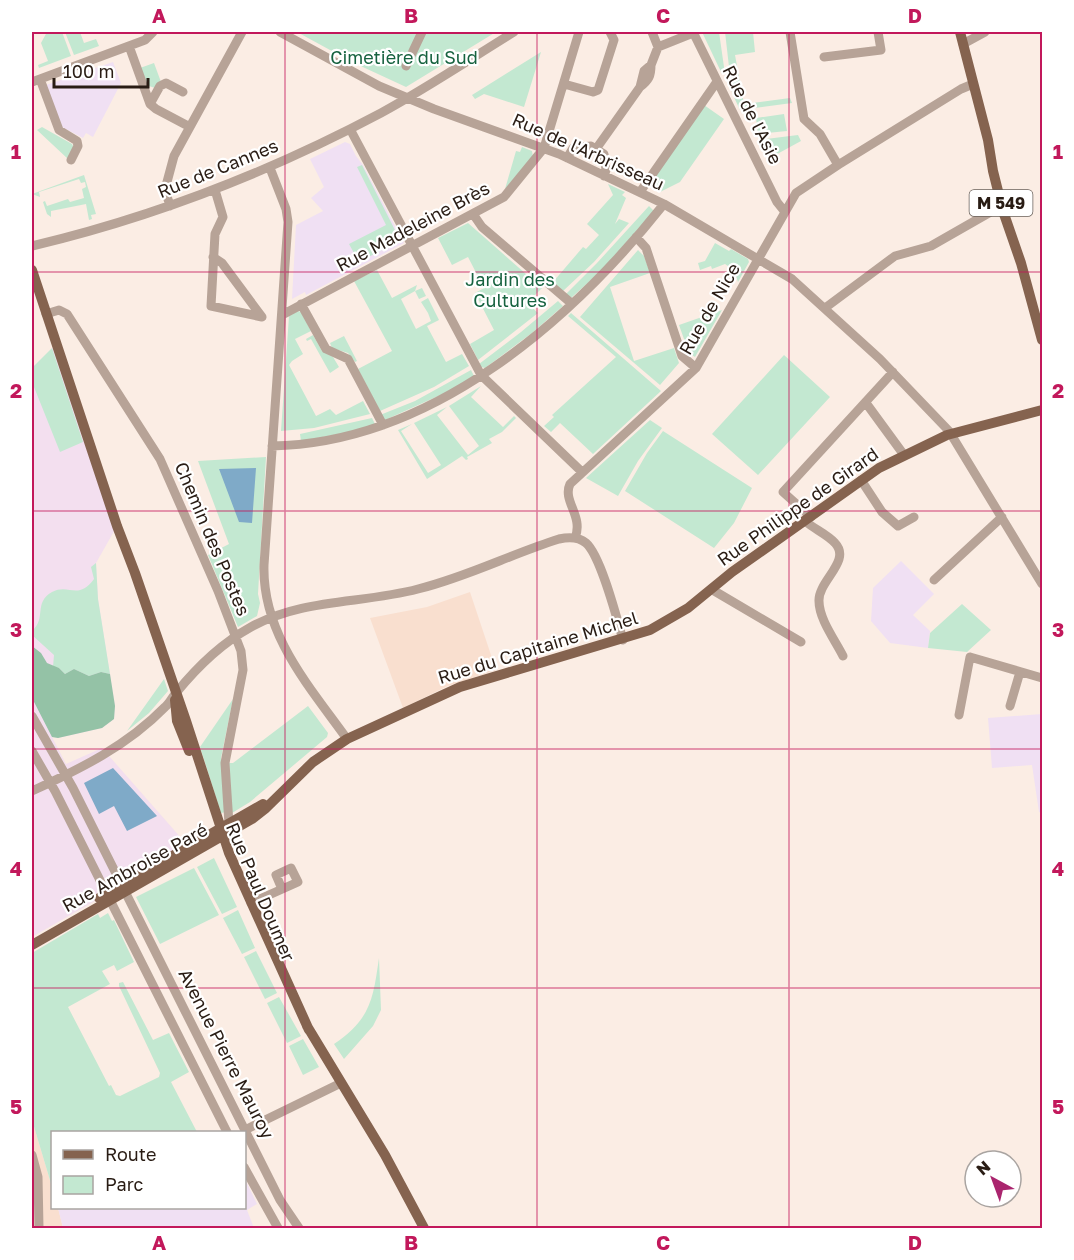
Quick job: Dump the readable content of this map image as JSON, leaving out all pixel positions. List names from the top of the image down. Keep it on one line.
{"streets":{"main road":["M 549","Rue Philippe de Girard","Rue du Capitaine Michel","Rue Ambroise Paré","Rue Paul Doumer"],"street":["Rue de l'Asie","Rue de l'Arbrisseau","Rue de Cannes","Rue Madeleine Brès","Rue de Nice","Chemin des Postes","Avenue Pierre Mauroy"]},"crossings":[["Rue de l'Asie","Rue de Nice"],["Rue de l'Arbrisseau","Rue de Cannes"],["Rue de l'Arbrisseau","Rue Madeleine Brès"],["Rue de l'Arbrisseau","Rue de Nice"],["Rue de l'Arbrisseau","Rue Philippe de Girard"],["M 549","Rue de Nice"],["Rue Philippe de Girard","Rue du Capitaine Michel"],["Chemin des Postes","Rue du Capitaine Michel"],["Chemin des Postes","Rue Ambroise Paré"],["Chemin des Postes","Rue Paul Doumer"],["Rue du Capitaine Michel","Rue Ambroise Paré"],["Rue du Capitaine Michel","Rue Paul Doumer"],["Rue Ambroise Paré","Rue Paul Doumer"],["Rue Ambroise Paré","Avenue Pierre Mauroy"]],"parks":["Cimetière du Sud","Jardin des Cultures"],"legend":["Route","Parc"],"scale_bar":"100 m","north":"top left","grid":{"columns":["A","B","C","D"],"rows":["1","2","3","4","5"]}}
